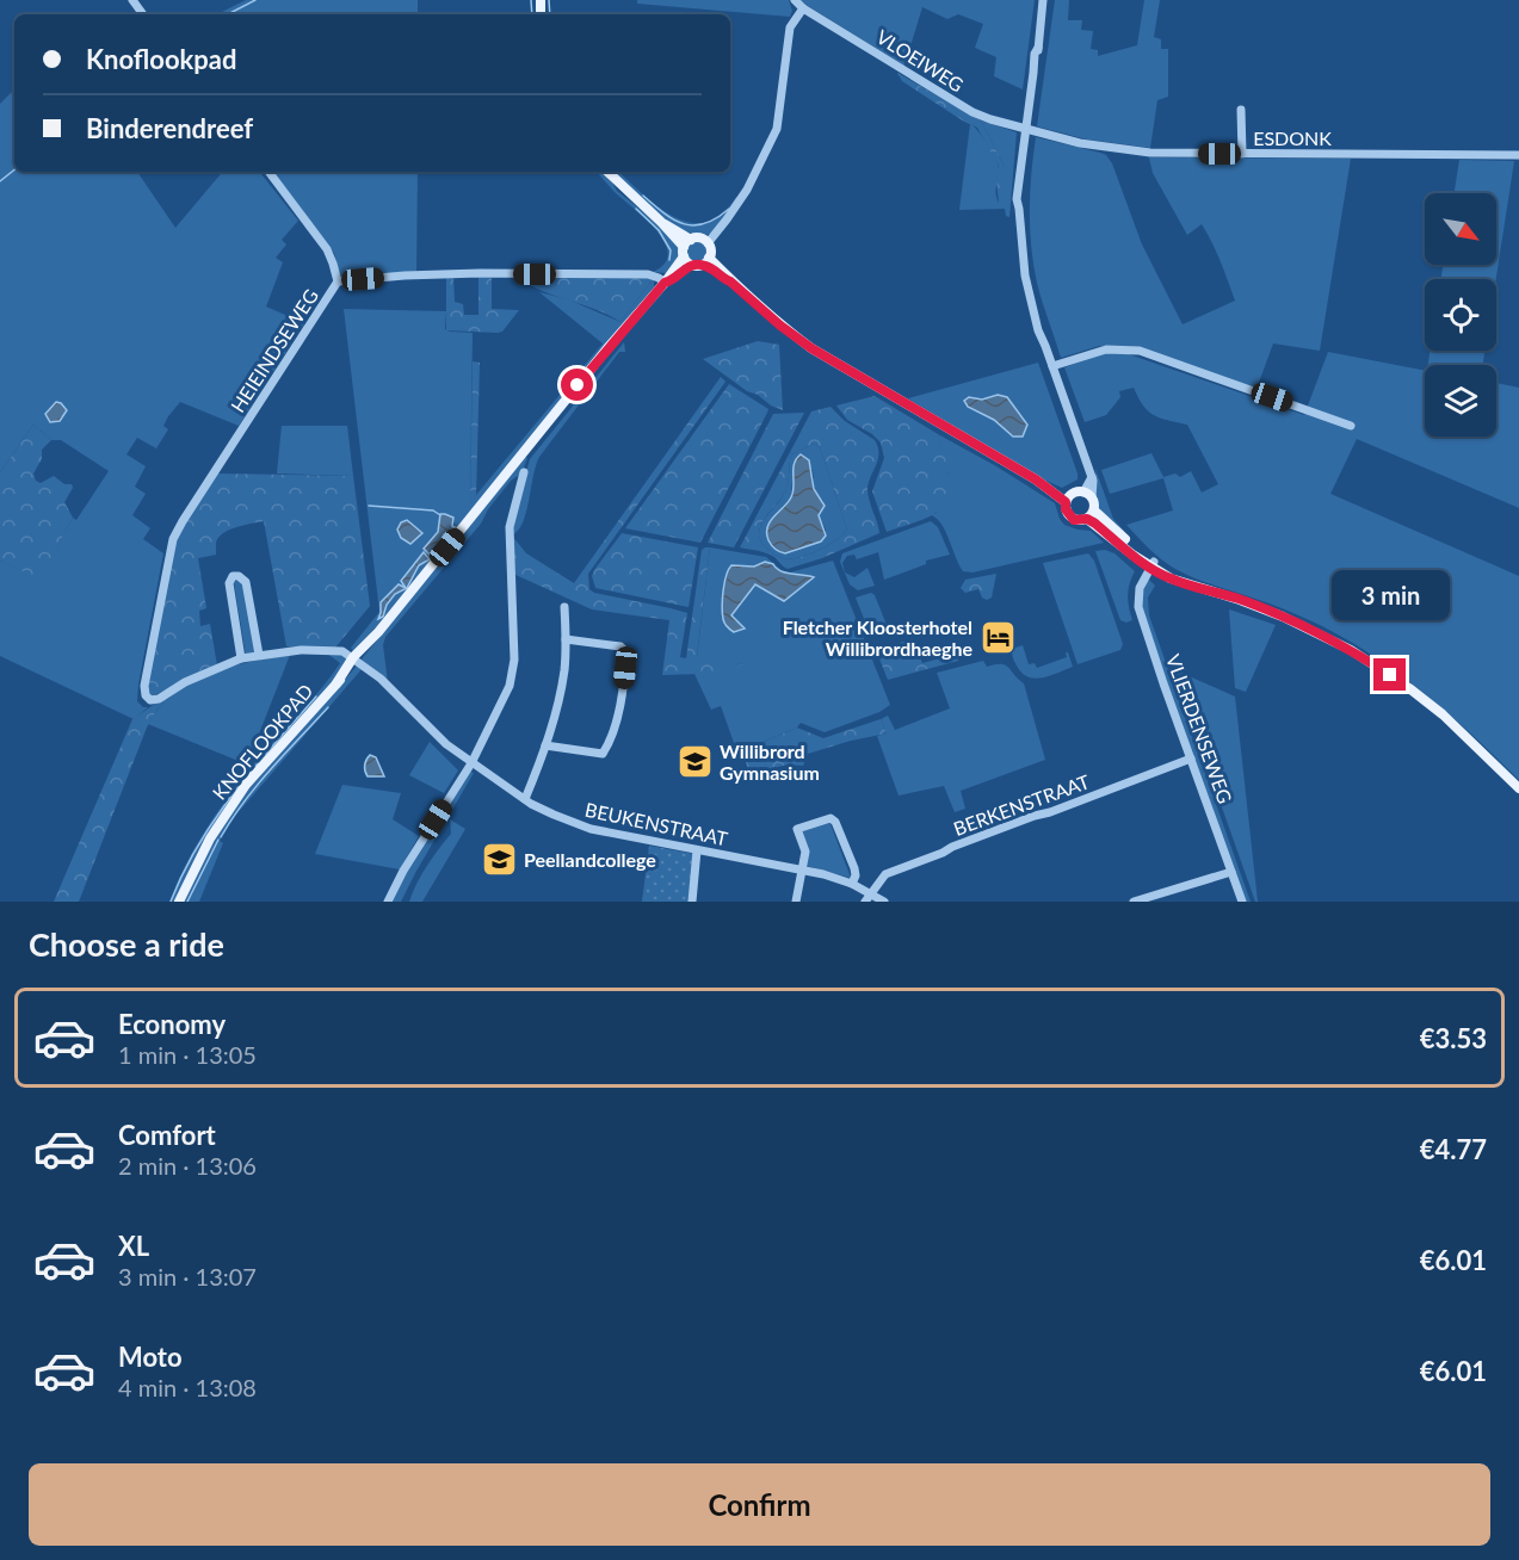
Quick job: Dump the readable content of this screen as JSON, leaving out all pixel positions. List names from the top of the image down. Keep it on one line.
{"streets":{"main road":["KNOFLOOKPAD"],"street":["VLOEIWEG","ESDONK","HEIEINDSEWEG","VLIERDENSEWEG","BERKENSTRAAT","BEUKENSTRAAT"]},"crossings":[["VLOEIWEG","ESDONK"],["HEIEINDSEWEG","KNOFLOOKPAD"],["HEIEINDSEWEG","BEUKENSTRAAT"],["VLIERDENSEWEG","BERKENSTRAAT"],["KNOFLOOKPAD","BEUKENSTRAAT"],["BERKENSTRAAT","BEUKENSTRAAT"]],"places":{"hotel":["Fletcher Kloosterhotel Willibrordhaeghe"],"school or university":["Willibrord Gymnasium","Peellandcollege"]},"north":"bottom right","page":{"banner":["Knoflookpad","Binderendreef"],"bubble":"3 min","heading":"Choose a ride","list":[{"name":"Economy","note":"1 min · 13:05","value":"€3.53"},{"name":"Comfort","note":"2 min · 13:06","value":"€4.77"},{"name":"XL","note":"3 min · 13:07","value":"€6.01"},{"name":"Moto","note":"4 min · 13:08","value":"€6.01"}],"buttons":"Confirm"}}
